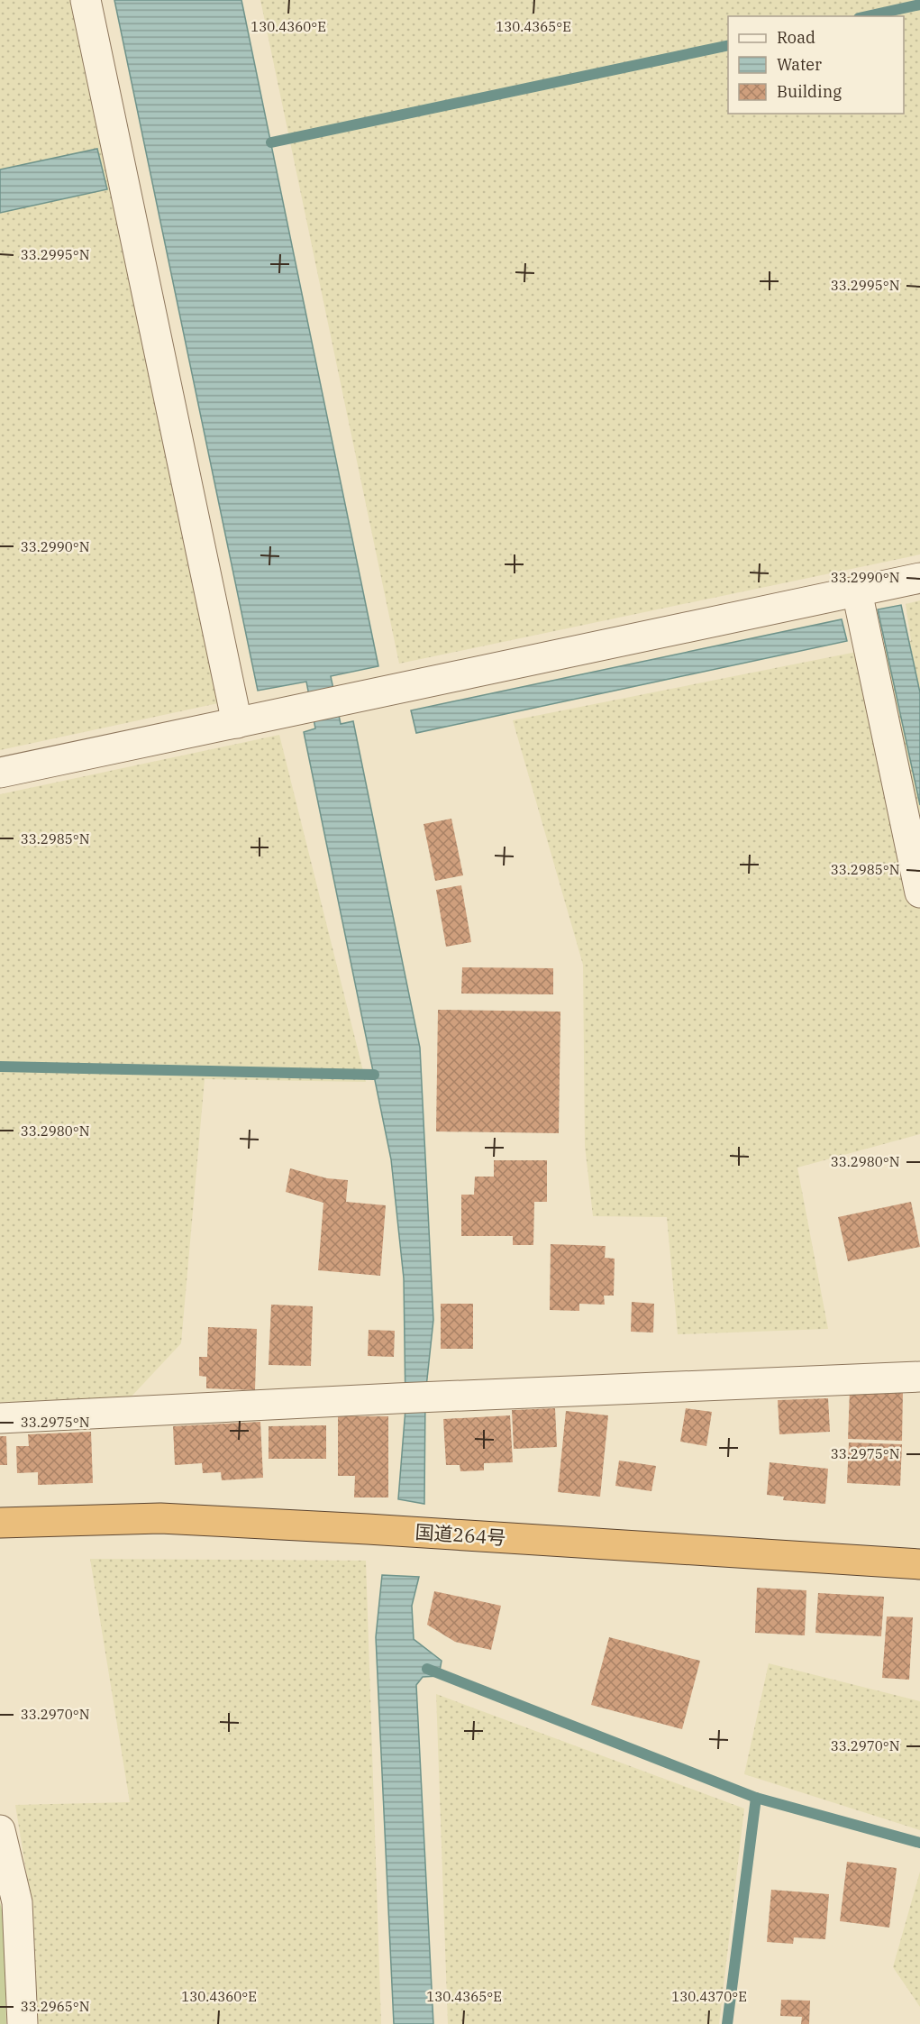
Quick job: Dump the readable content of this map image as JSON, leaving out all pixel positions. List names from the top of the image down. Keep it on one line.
{"streets":{"highway":["国道264号"]},"legend":["Road","Water","Building"],"coordinates":["130.4360°E","130.4365°E","33.2995°N","33.2990°N","33.2985°N","33.2980°N","33.2975°N","33.2970°N","130.4370°E","33.2965°N"]}
